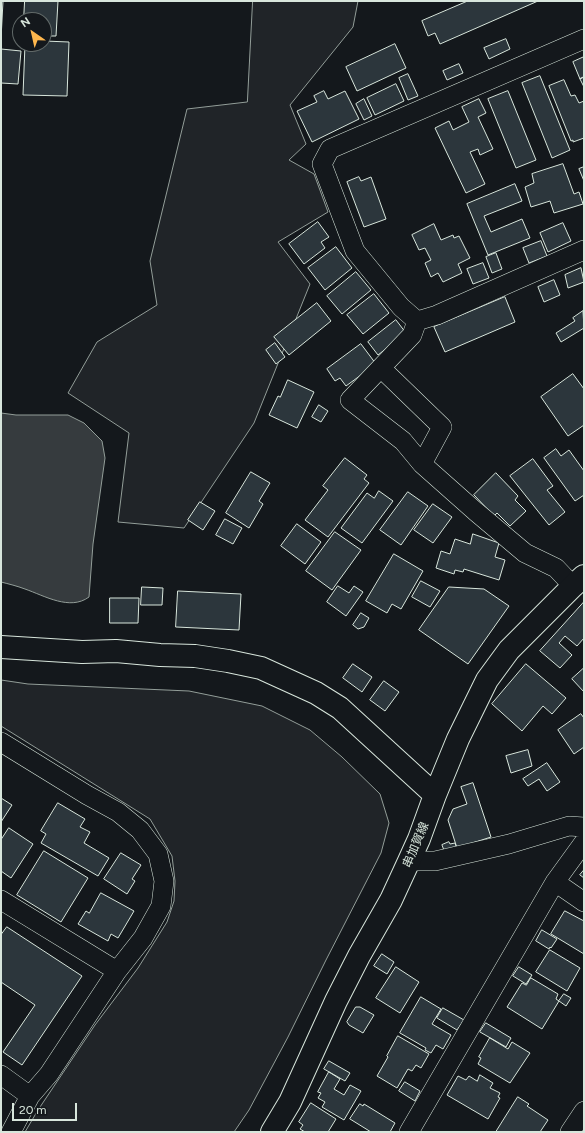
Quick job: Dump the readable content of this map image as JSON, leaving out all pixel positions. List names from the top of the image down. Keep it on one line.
{"streets":{"main road":["串加賀線"]},"scale_bar":"20 m","north":"top left"}
